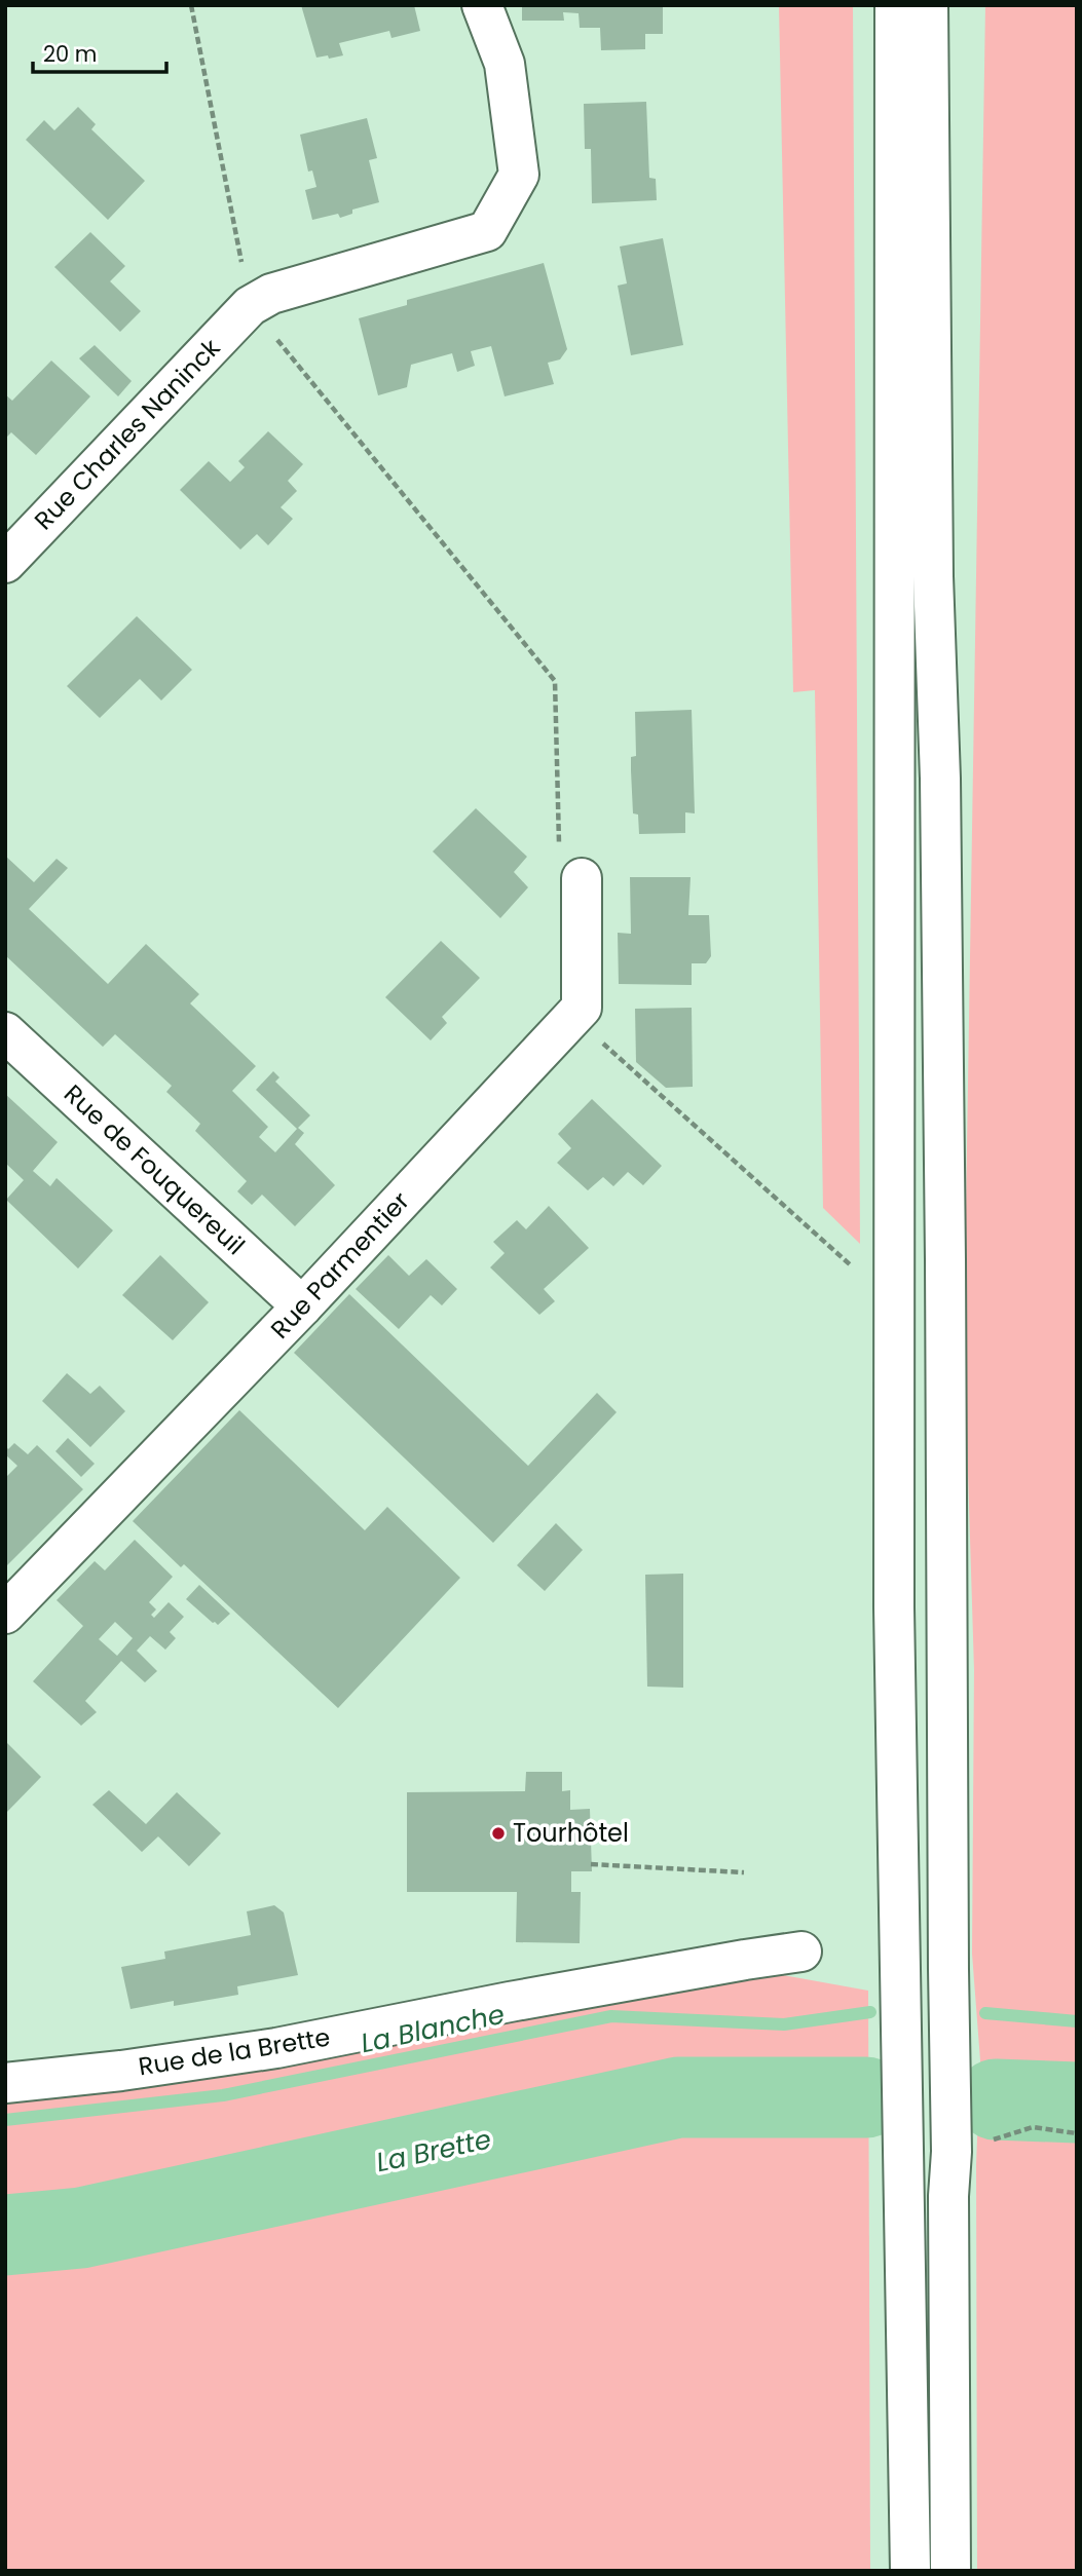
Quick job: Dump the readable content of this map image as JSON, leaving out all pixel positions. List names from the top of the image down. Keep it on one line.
{"streets":{"main road":["Rue Charles Naninck","Rue de Fouquereuil","Rue Parmentier","Rue de la Brette"]},"crossings":[["Rue de Fouquereuil","Rue Parmentier"]],"water":["La Blanche","La Brette"],"places":["Tourhôtel"],"scale_bar":"20 m"}
